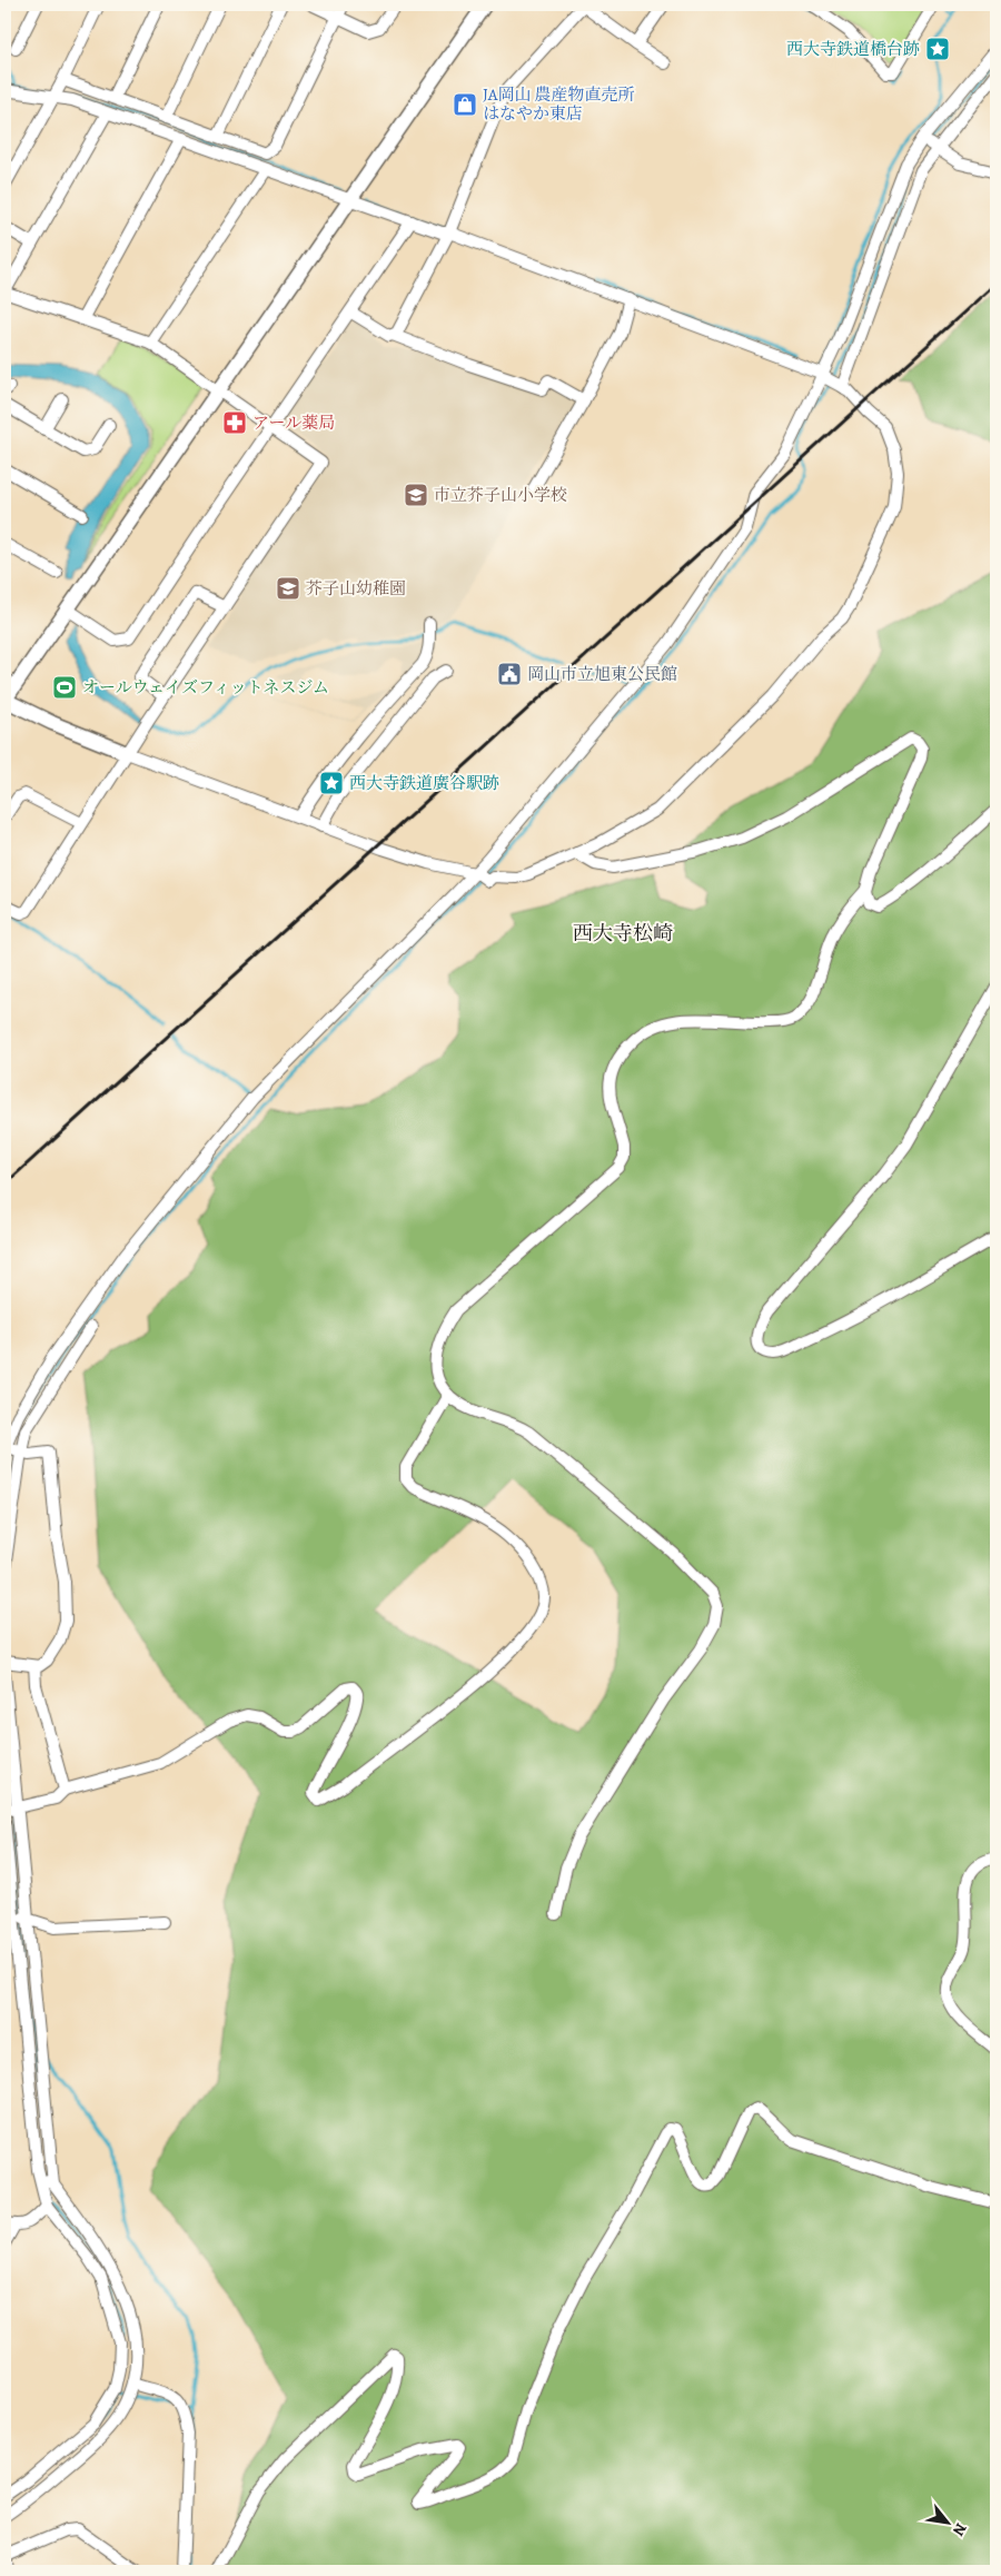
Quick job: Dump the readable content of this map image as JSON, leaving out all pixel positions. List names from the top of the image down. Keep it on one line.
{"districts":["西大寺松崎"],"places":{"place":["西大寺鉄道橋台跡","西大寺鉄道廣谷駅跡"],"shop":["JA岡山 農産物直売所 はなやか東店"],"pharmacy":["アール薬局"],"school or university":["市立芥子山小学校","芥子山幼稚園"],"public building":["岡山市立旭東公民館"],"sports":["オールウェイズフィットネスジム"]},"north":"bottom right"}
